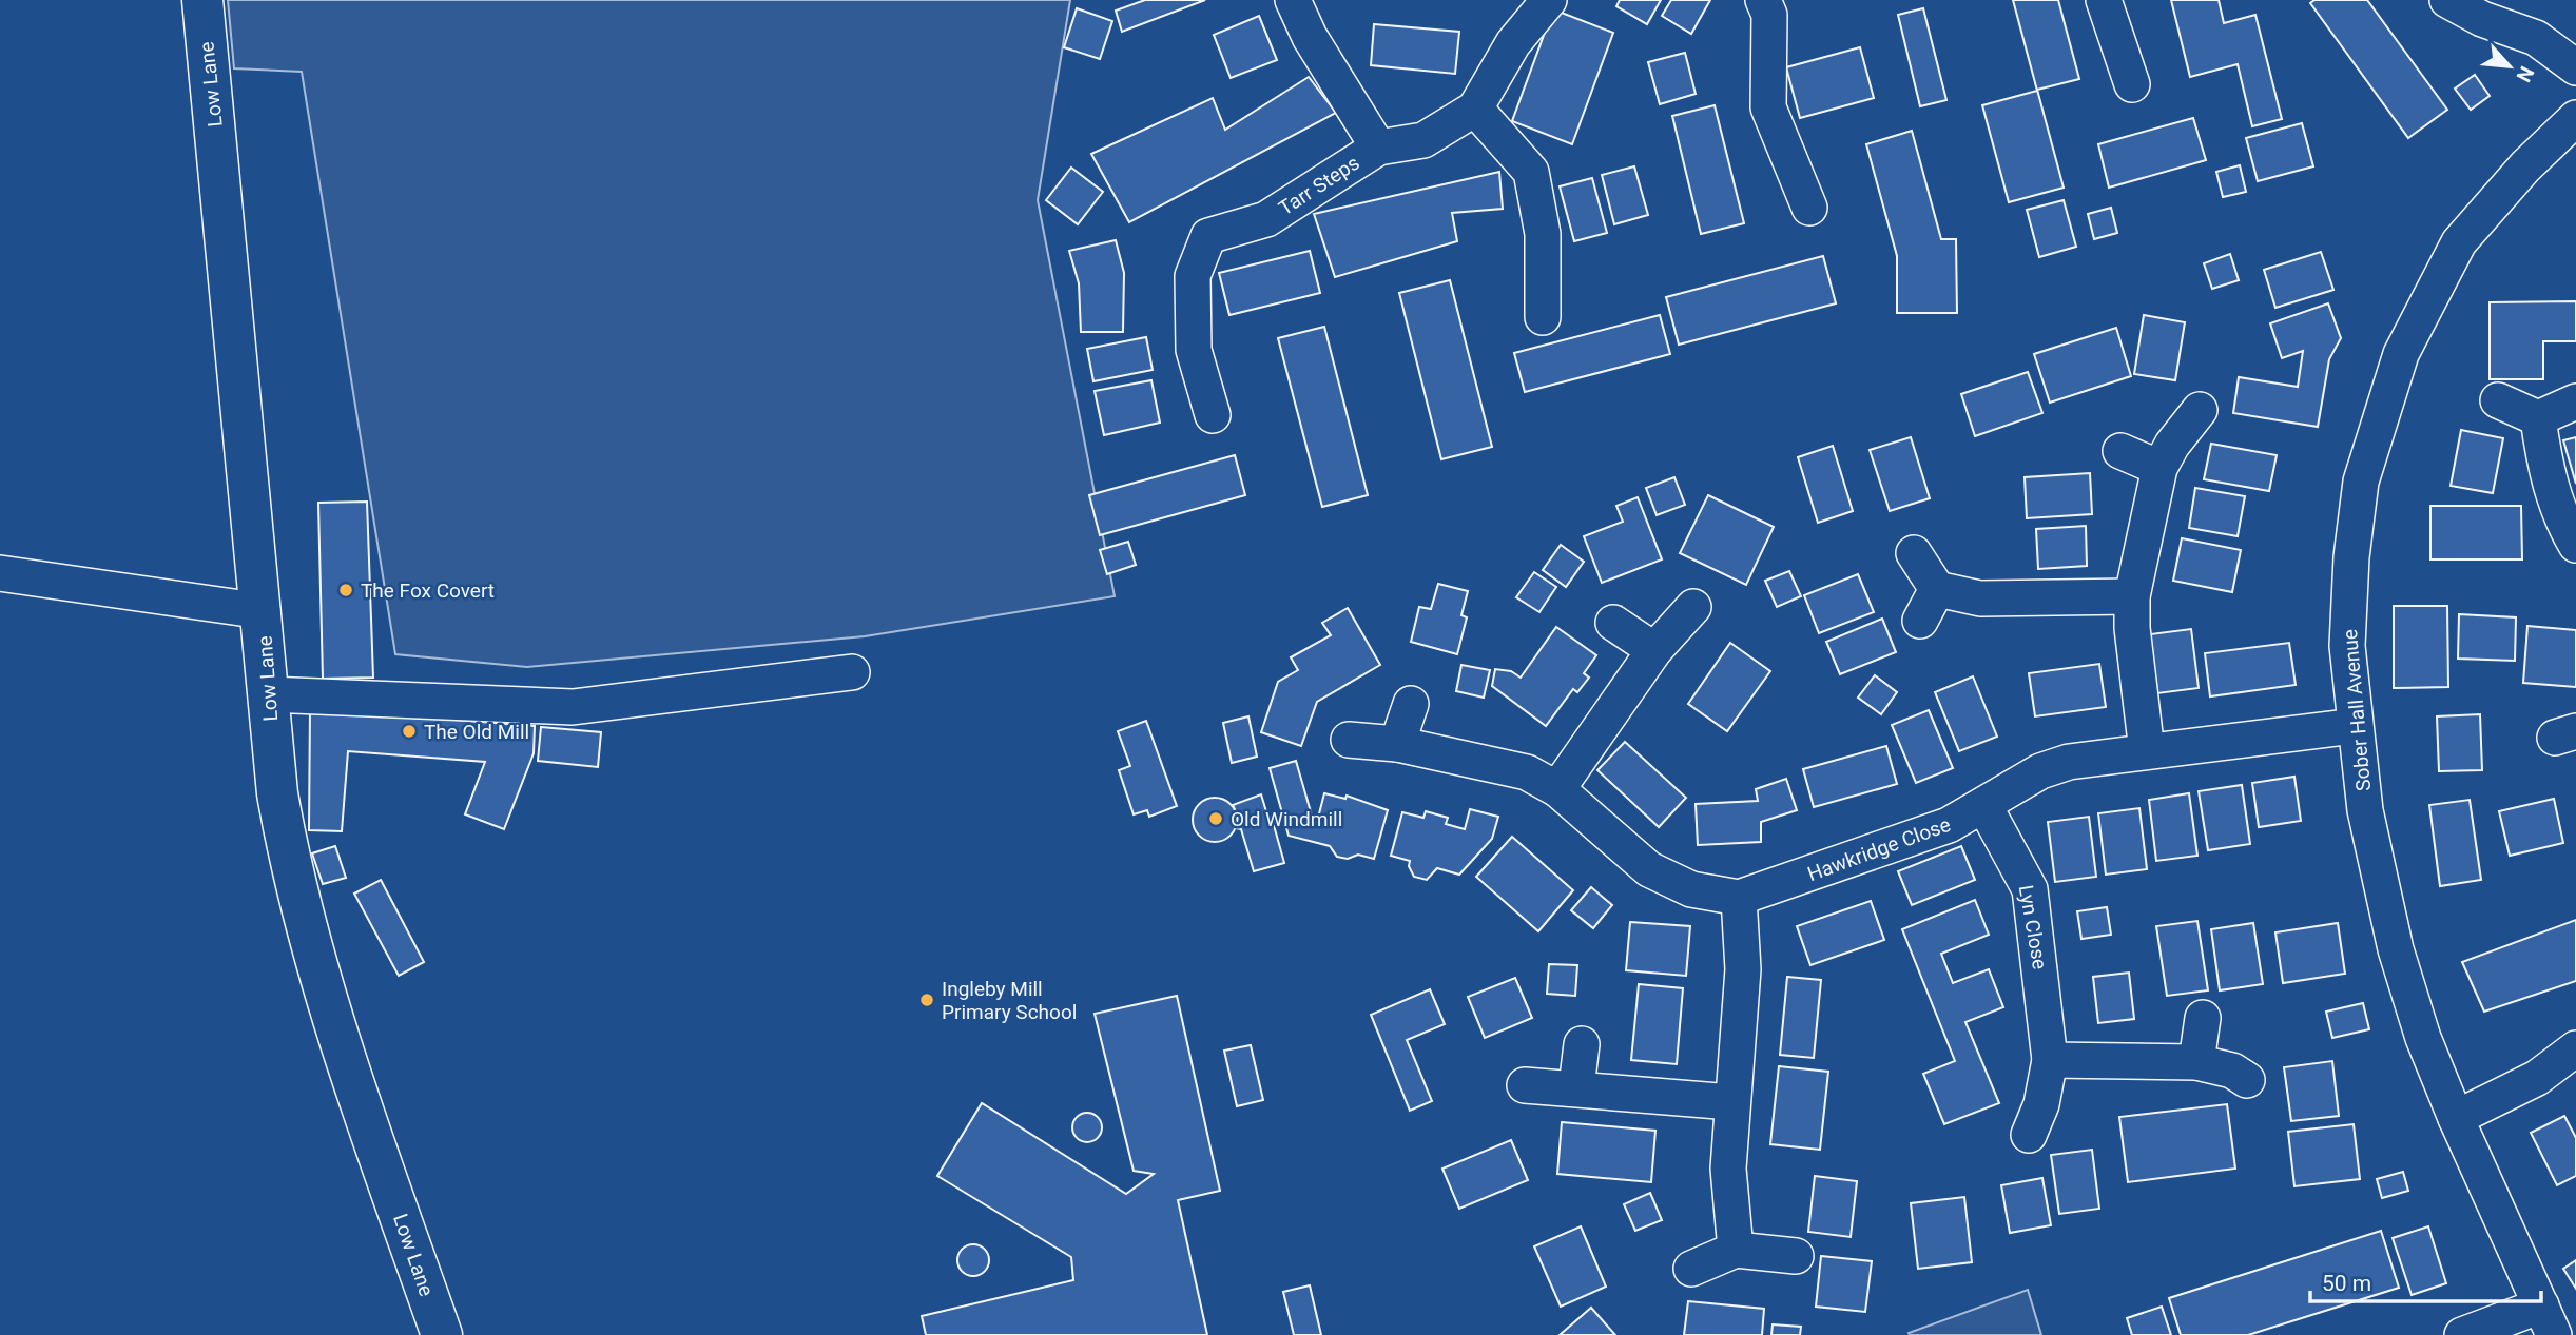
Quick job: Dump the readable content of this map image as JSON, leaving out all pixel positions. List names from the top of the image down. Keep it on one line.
{"streets":{"main road":["Low Lane"],"street":["Tarr Steps","Sober Hall Avenue","Hawkridge Close","Lyn Close"]},"crossings":[["Sober Hall Avenue","Hawkridge Close"],["Hawkridge Close","Lyn Close"]],"places":["The Fox Covert","The Old Mill","Old Windmill","Ingleby Mill Primary School"],"scale_bar":"50 m","north":"bottom right"}
